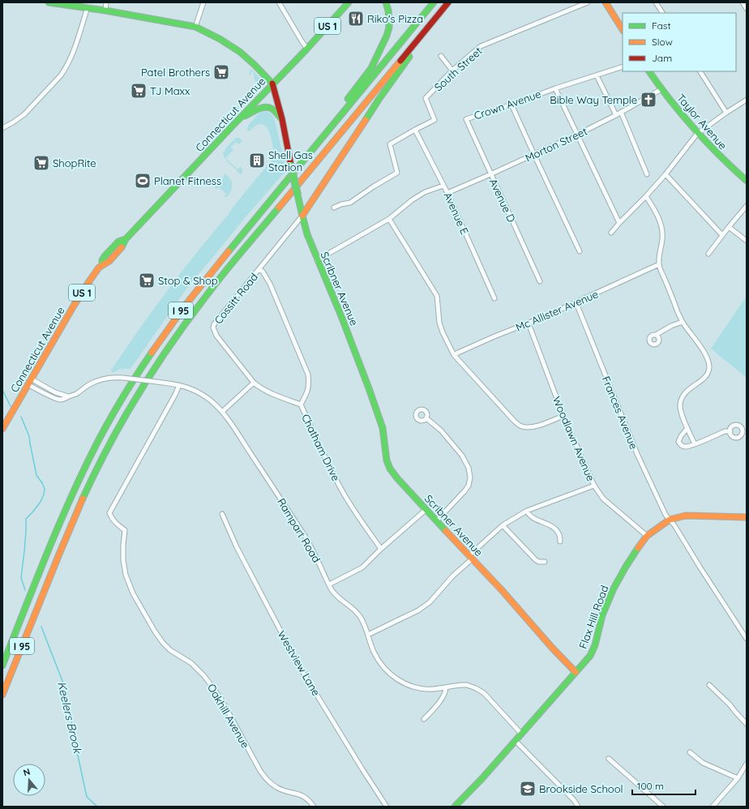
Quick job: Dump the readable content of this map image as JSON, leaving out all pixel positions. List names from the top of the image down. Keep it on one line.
{"streets":{"main road":["US 1","Connecticut Avenue","Taylor Avenue","Scribner Avenue","I 95","Flax Hill Road"],"street":["South Street","Crown Avenue","Morton Street","Avenue D","Avenue E","Cossitt Road","Mc Allister Avenue","Frances Avenue","Woodlawn Avenue","Chatham Drive","Rampart Road","Westview Lane","Oakhill Avenue"]},"crossings":[["South Street","Avenue E"],["Crown Avenue","Avenue D"],["Connecticut Avenue","Scribner Avenue"],["Connecticut Avenue","Rampart Road"],["Taylor Avenue","Morton Street"],["Morton Street","Avenue D"],["Morton Street","Avenue E"],["Scribner Avenue","Cossitt Road"],["Scribner Avenue","Flax Hill Road"],["Cossitt Road","Chatham Drive"],["Mc Allister Avenue","Frances Avenue"],["Mc Allister Avenue","Woodlawn Avenue"],["Frances Avenue","Flax Hill Road"],["Woodlawn Avenue","Flax Hill Road"],["Rampart Road","Flax Hill Road"],["Rampart Road","Oakhill Avenue"]],"water":["Keelers Brook"],"places":{"restaurant":["Riko's Pizza"],"supermarket":["Patel Brothers","TJ Maxx","ShopRite","Stop & Shop"],"church":["Bible Way Temple"],"building":["Shell Gas Station"],"sports":["Planet Fitness"],"school or university":["Brookside School"]},"legend":["Fast","Slow","Jam"],"scale_bar":"100 m","north":"top"}
